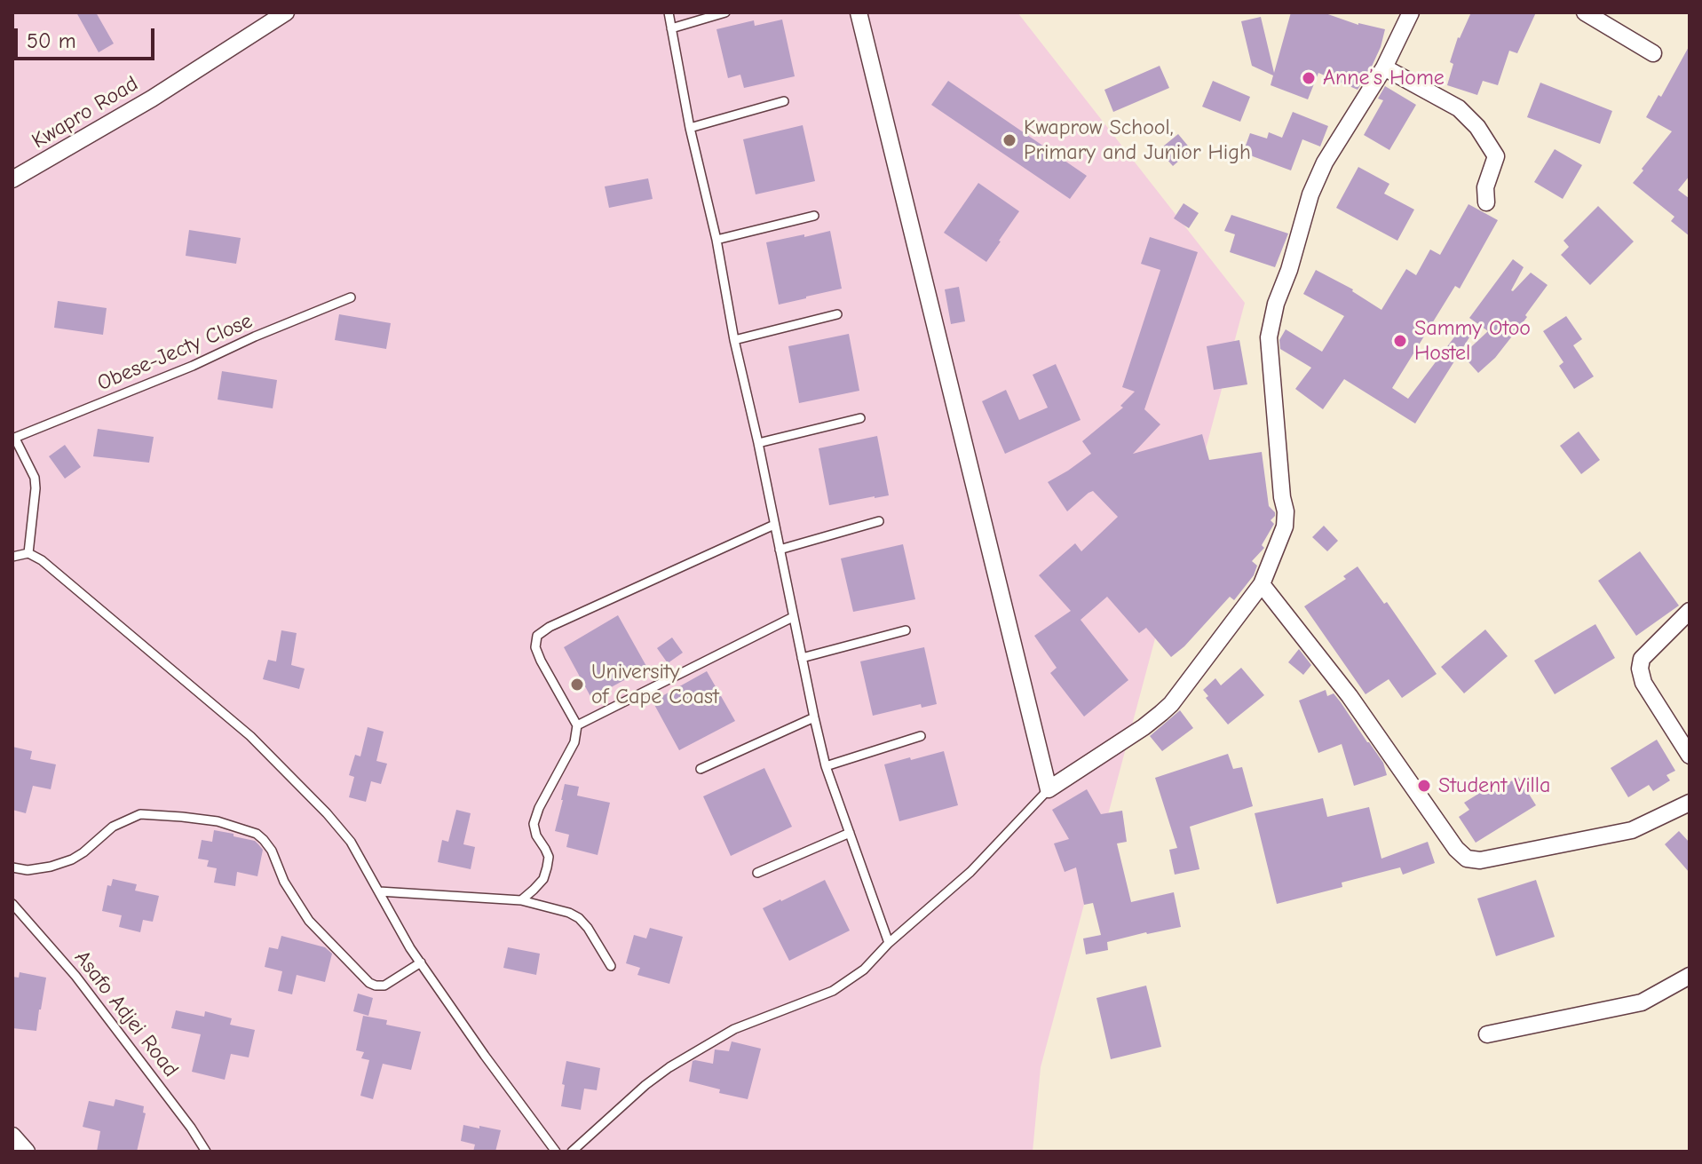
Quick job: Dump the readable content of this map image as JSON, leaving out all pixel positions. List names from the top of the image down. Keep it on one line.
{"streets":{"street":["Kwapro Road"],"lane":["Obese-Jecty Close","Asafo Adjei Road"]},"places":["Anne’s Home","Kwaprow School, Primary and Junior High","Sammy Otoo Hostel","University of Cape Coast","Student Villa"],"scale_bar":"50 m"}
